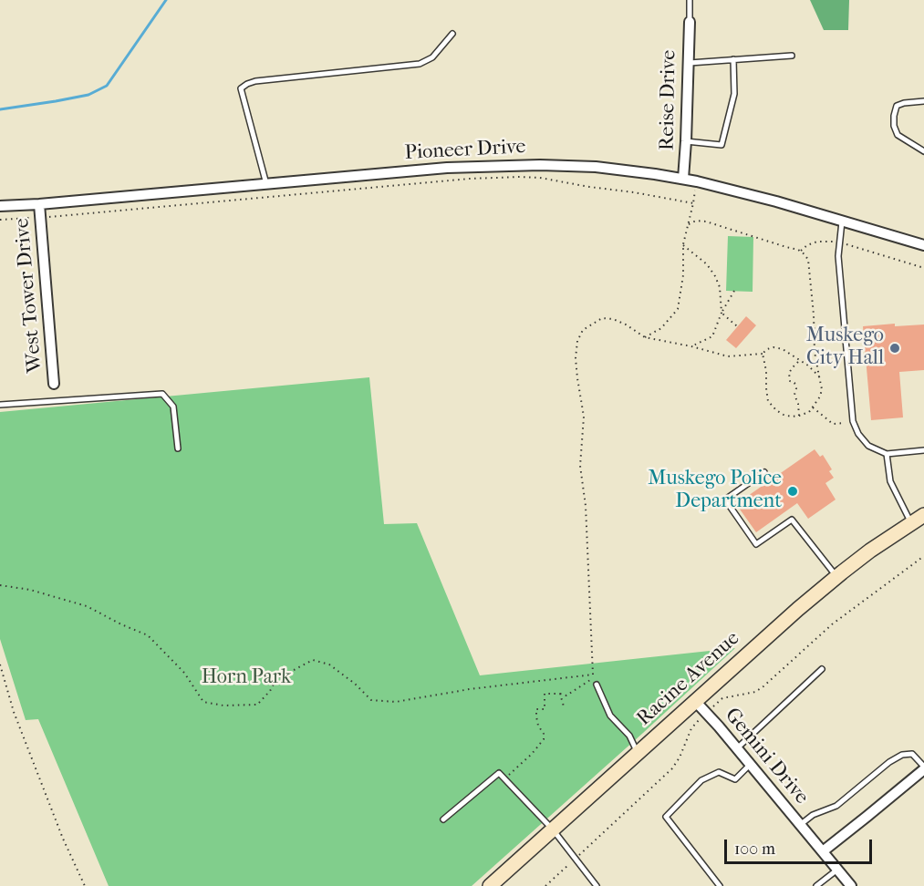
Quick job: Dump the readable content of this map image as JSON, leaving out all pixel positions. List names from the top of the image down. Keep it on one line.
{"streets":{"main road":["Racine Avenue"],"street":["Reise Drive","Pioneer Drive","West Tower Drive","Gemini Drive"]},"crossings":[["Reise Drive","Pioneer Drive"],["Pioneer Drive","West Tower Drive"],["Racine Avenue","Gemini Drive"]],"parks":["Horn Park"],"places":["Muskego City Hall","Muskego Police Department"],"scale_bar":"100 m"}
